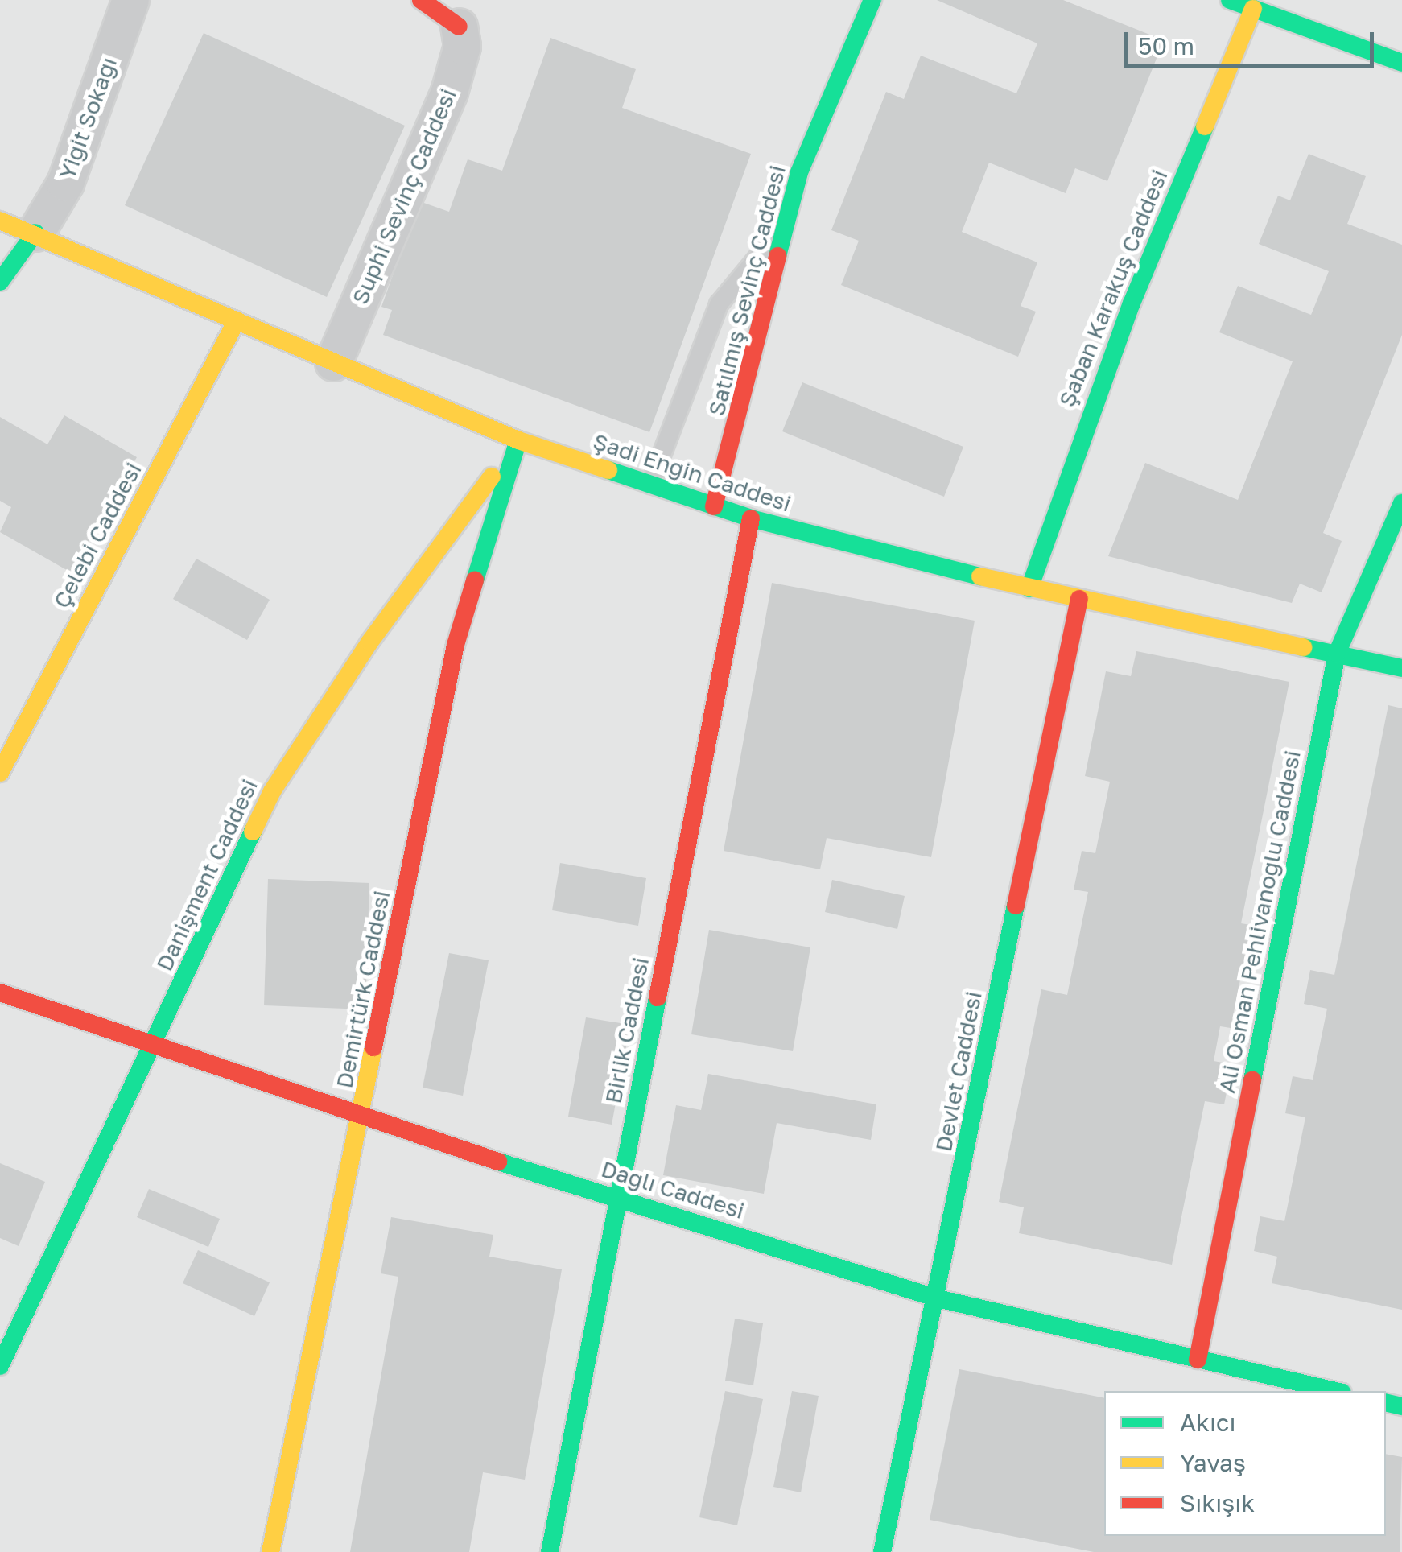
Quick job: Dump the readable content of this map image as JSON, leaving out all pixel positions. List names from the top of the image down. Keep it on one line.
{"streets":{"street":["Yiğit Sokağı","Suphi Sevinç Caddesi","Şaban Karakuş Caddesi","Satılmış Sevinç Caddesi","Şadi Engin Caddesi","Çelebi Caddesi","Danişment Caddesi","Ali Osman Pehlivanoğlu Caddesi","Demirtürk Caddesi","Birlik Caddesi","Devlet Caddesi","Dağlı Caddesi"]},"crossings":[["Yiğit Sokağı","Şadi Engin Caddesi"],["Suphi Sevinç Caddesi","Şadi Engin Caddesi"],["Şaban Karakuş Caddesi","Şadi Engin Caddesi"],["Satılmış Sevinç Caddesi","Şadi Engin Caddesi"],["Şadi Engin Caddesi","Çelebi Caddesi"],["Şadi Engin Caddesi","Danişment Caddesi"],["Şadi Engin Caddesi","Ali Osman Pehlivanoğlu Caddesi"],["Şadi Engin Caddesi","Demirtürk Caddesi"],["Şadi Engin Caddesi","Birlik Caddesi"],["Şadi Engin Caddesi","Devlet Caddesi"],["Danişment Caddesi","Demirtürk Caddesi"],["Danişment Caddesi","Dağlı Caddesi"],["Ali Osman Pehlivanoğlu Caddesi","Dağlı Caddesi"],["Demirtürk Caddesi","Dağlı Caddesi"],["Birlik Caddesi","Dağlı Caddesi"],["Devlet Caddesi","Dağlı Caddesi"]],"legend":["Akıcı","Yavaş","Sıkışık"],"scale_bar":"50 m"}
